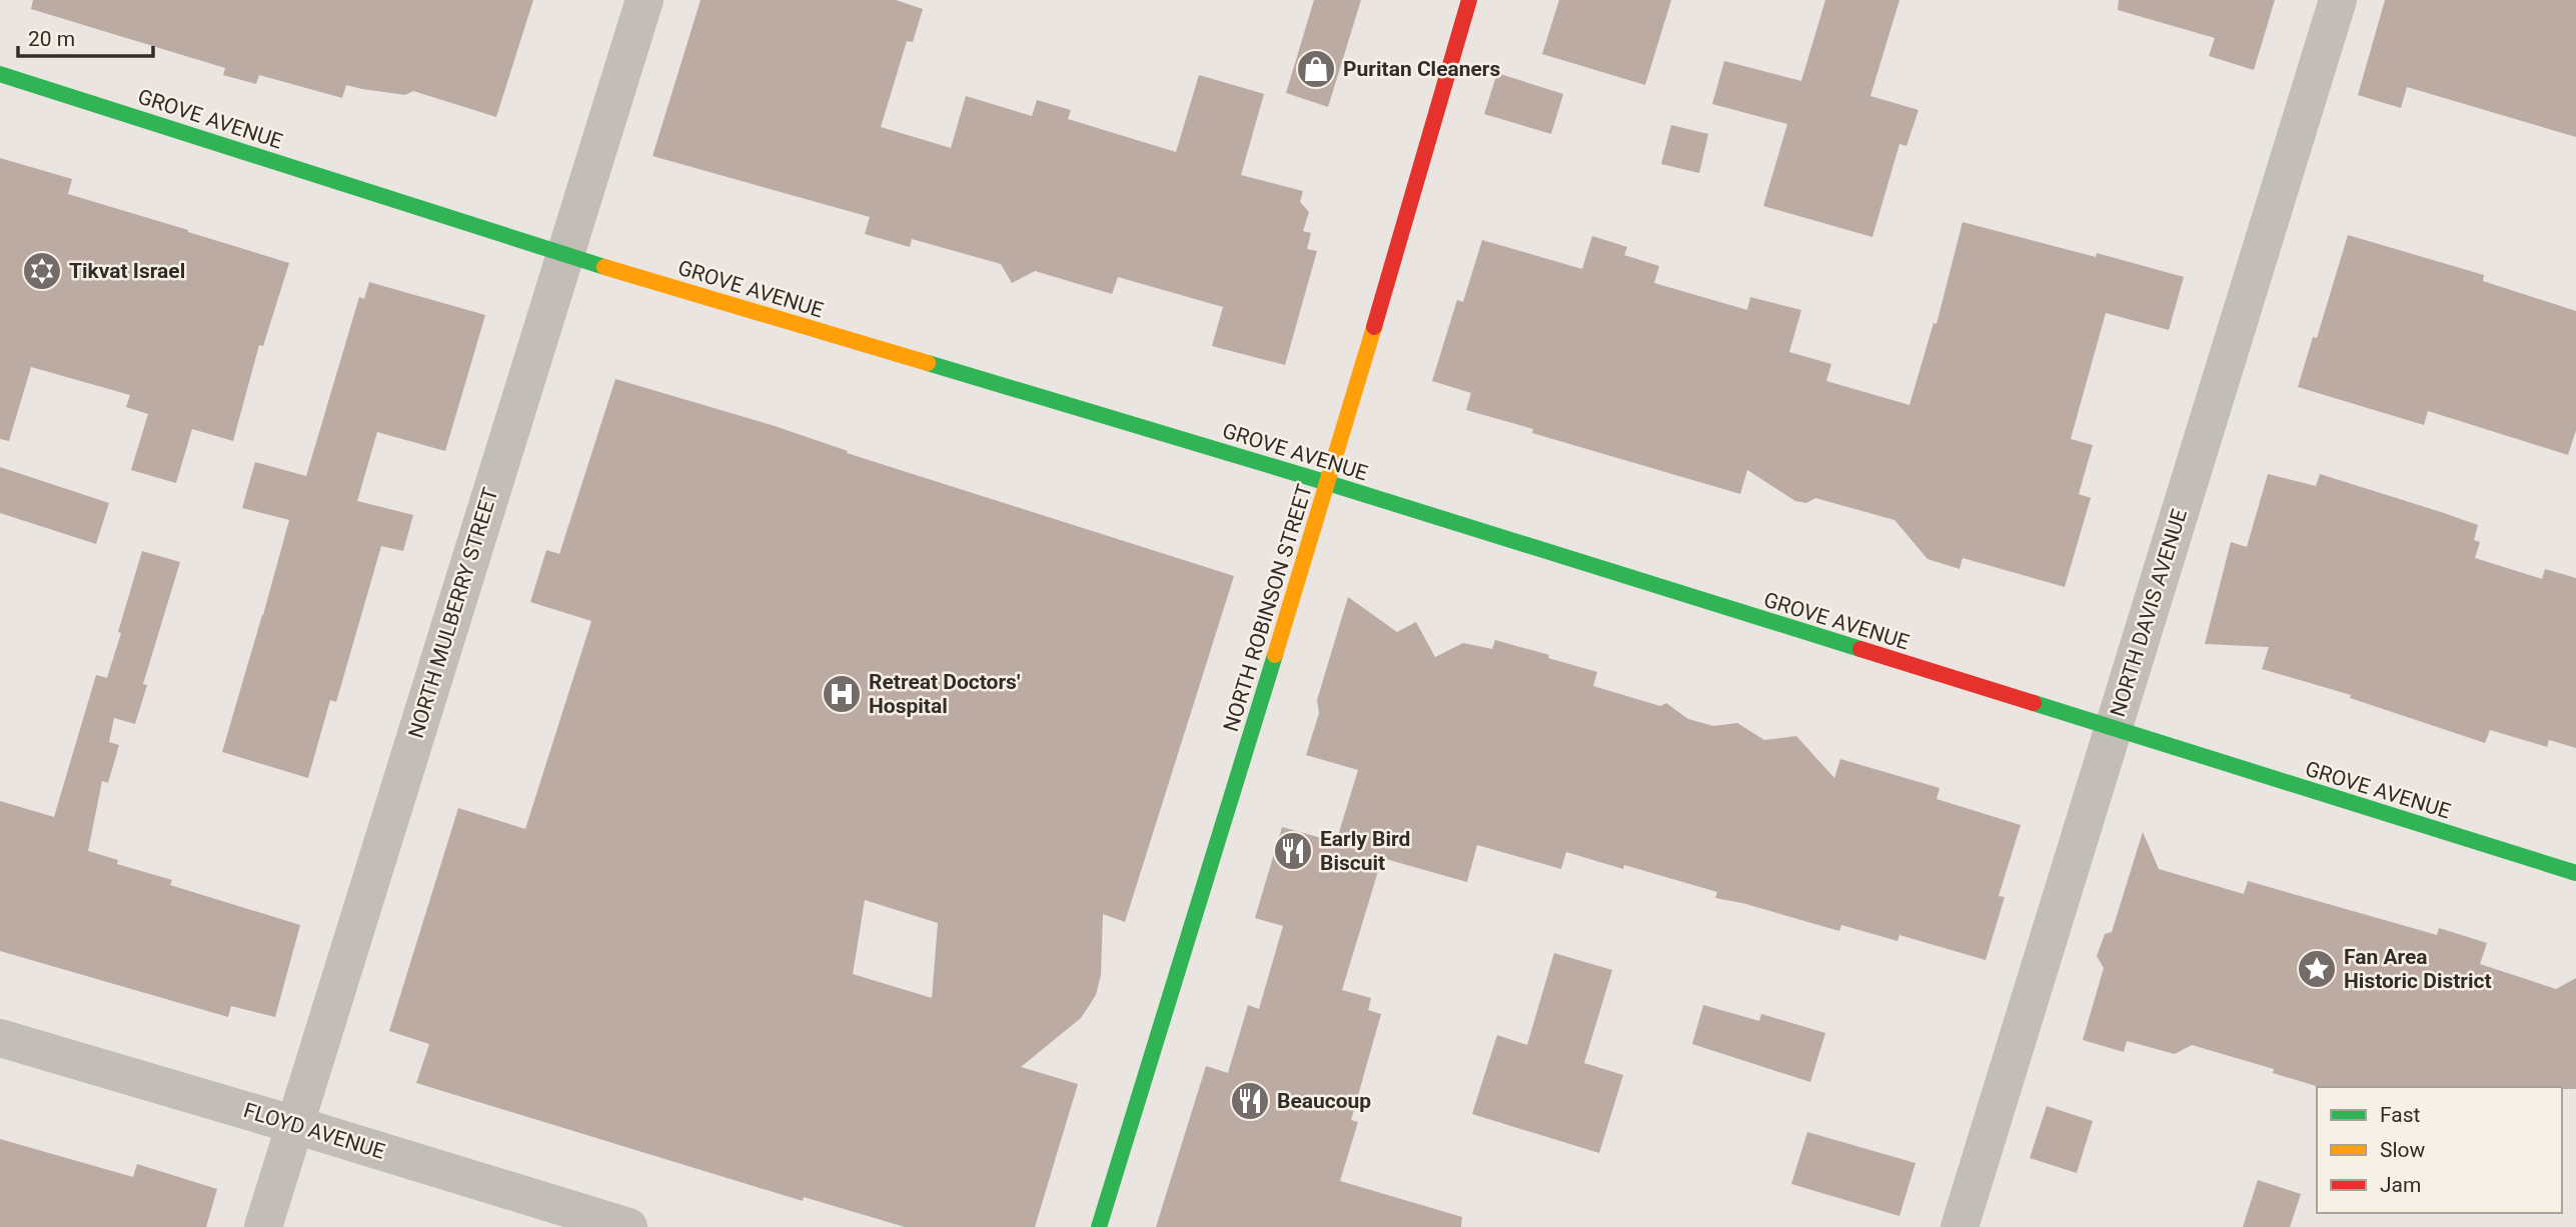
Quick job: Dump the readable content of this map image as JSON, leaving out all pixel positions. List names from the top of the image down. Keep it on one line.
{"streets":{"street":["GROVE AVENUE","NORTH ROBINSON STREET","NORTH MULBERRY STREET","NORTH DAVIS AVENUE","FLOYD AVENUE"]},"crossings":[["GROVE AVENUE","NORTH ROBINSON STREET"],["GROVE AVENUE","NORTH MULBERRY STREET"],["GROVE AVENUE","NORTH DAVIS AVENUE"],["NORTH MULBERRY STREET","FLOYD AVENUE"]],"places":{"shop":["Puritan Cleaners"],"synagogue":["Tikvat Israel"],"hospital":["Retreat Doctors' Hospital"],"restaurant":["Early Bird Biscuit","Beaucoup"],"place":["Fan Area Historic District"]},"legend":["Fast","Slow","Jam"],"scale_bar":"20 m"}
